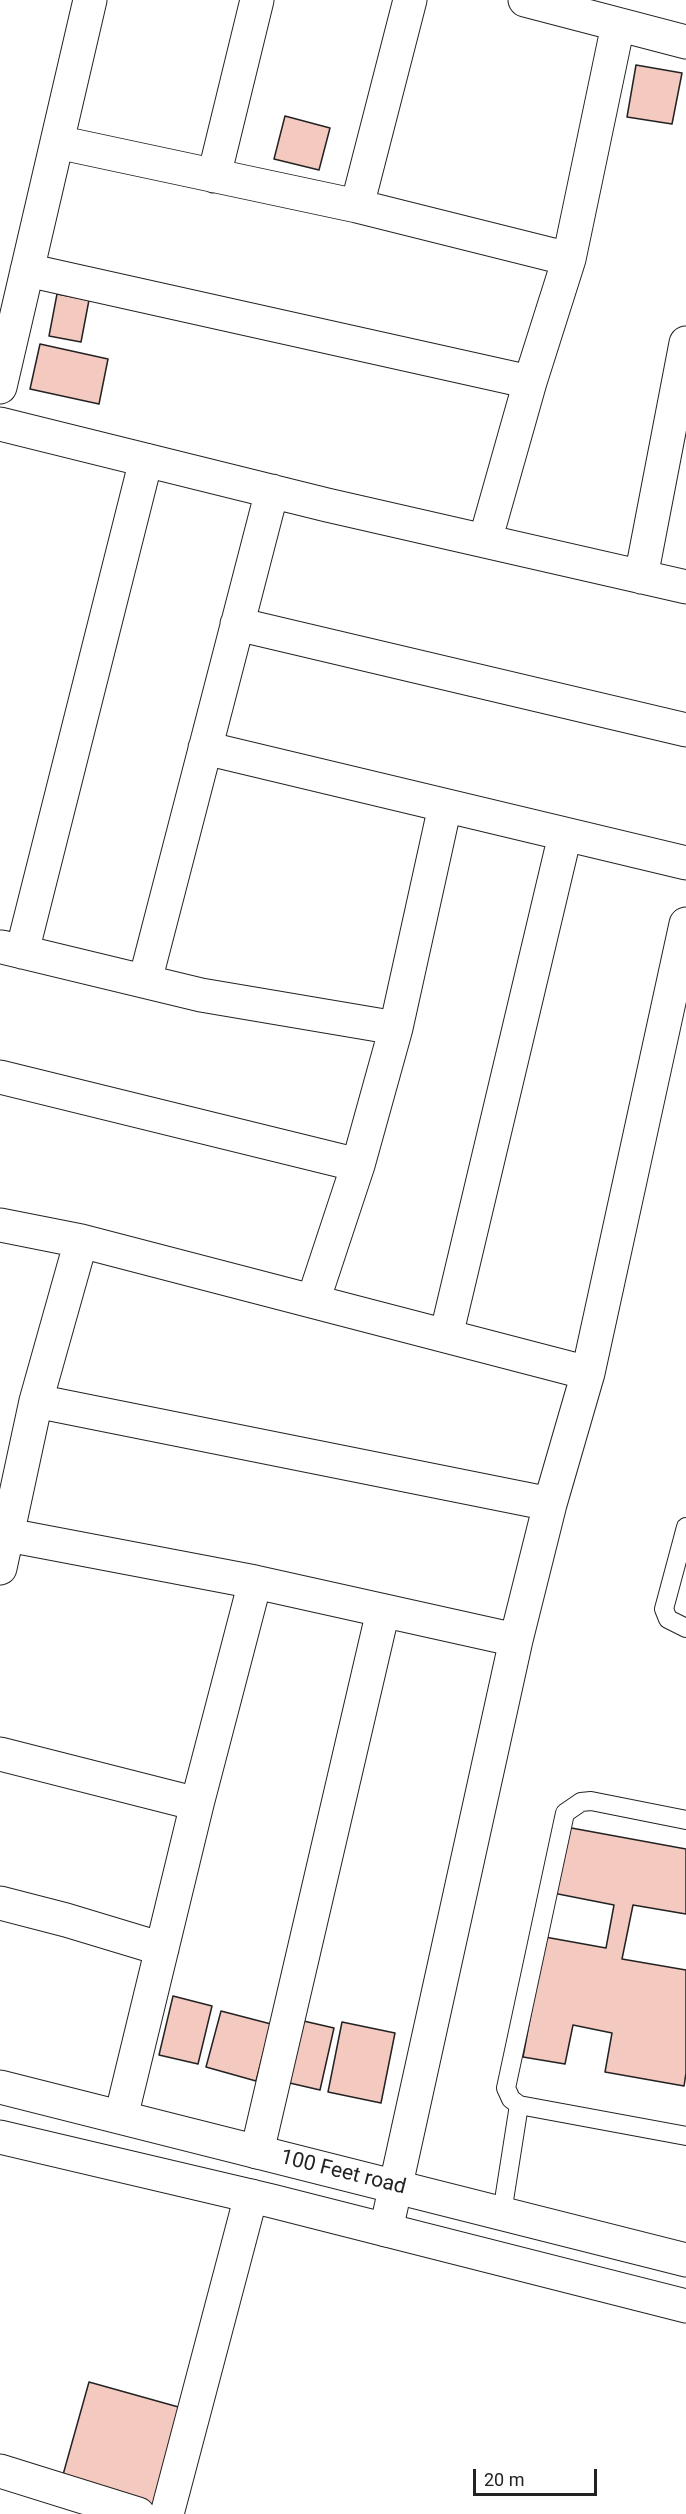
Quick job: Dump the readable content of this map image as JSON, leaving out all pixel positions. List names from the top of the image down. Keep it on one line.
{"streets":{"street":["100 Feet road"]},"scale_bar":"20 m"}
